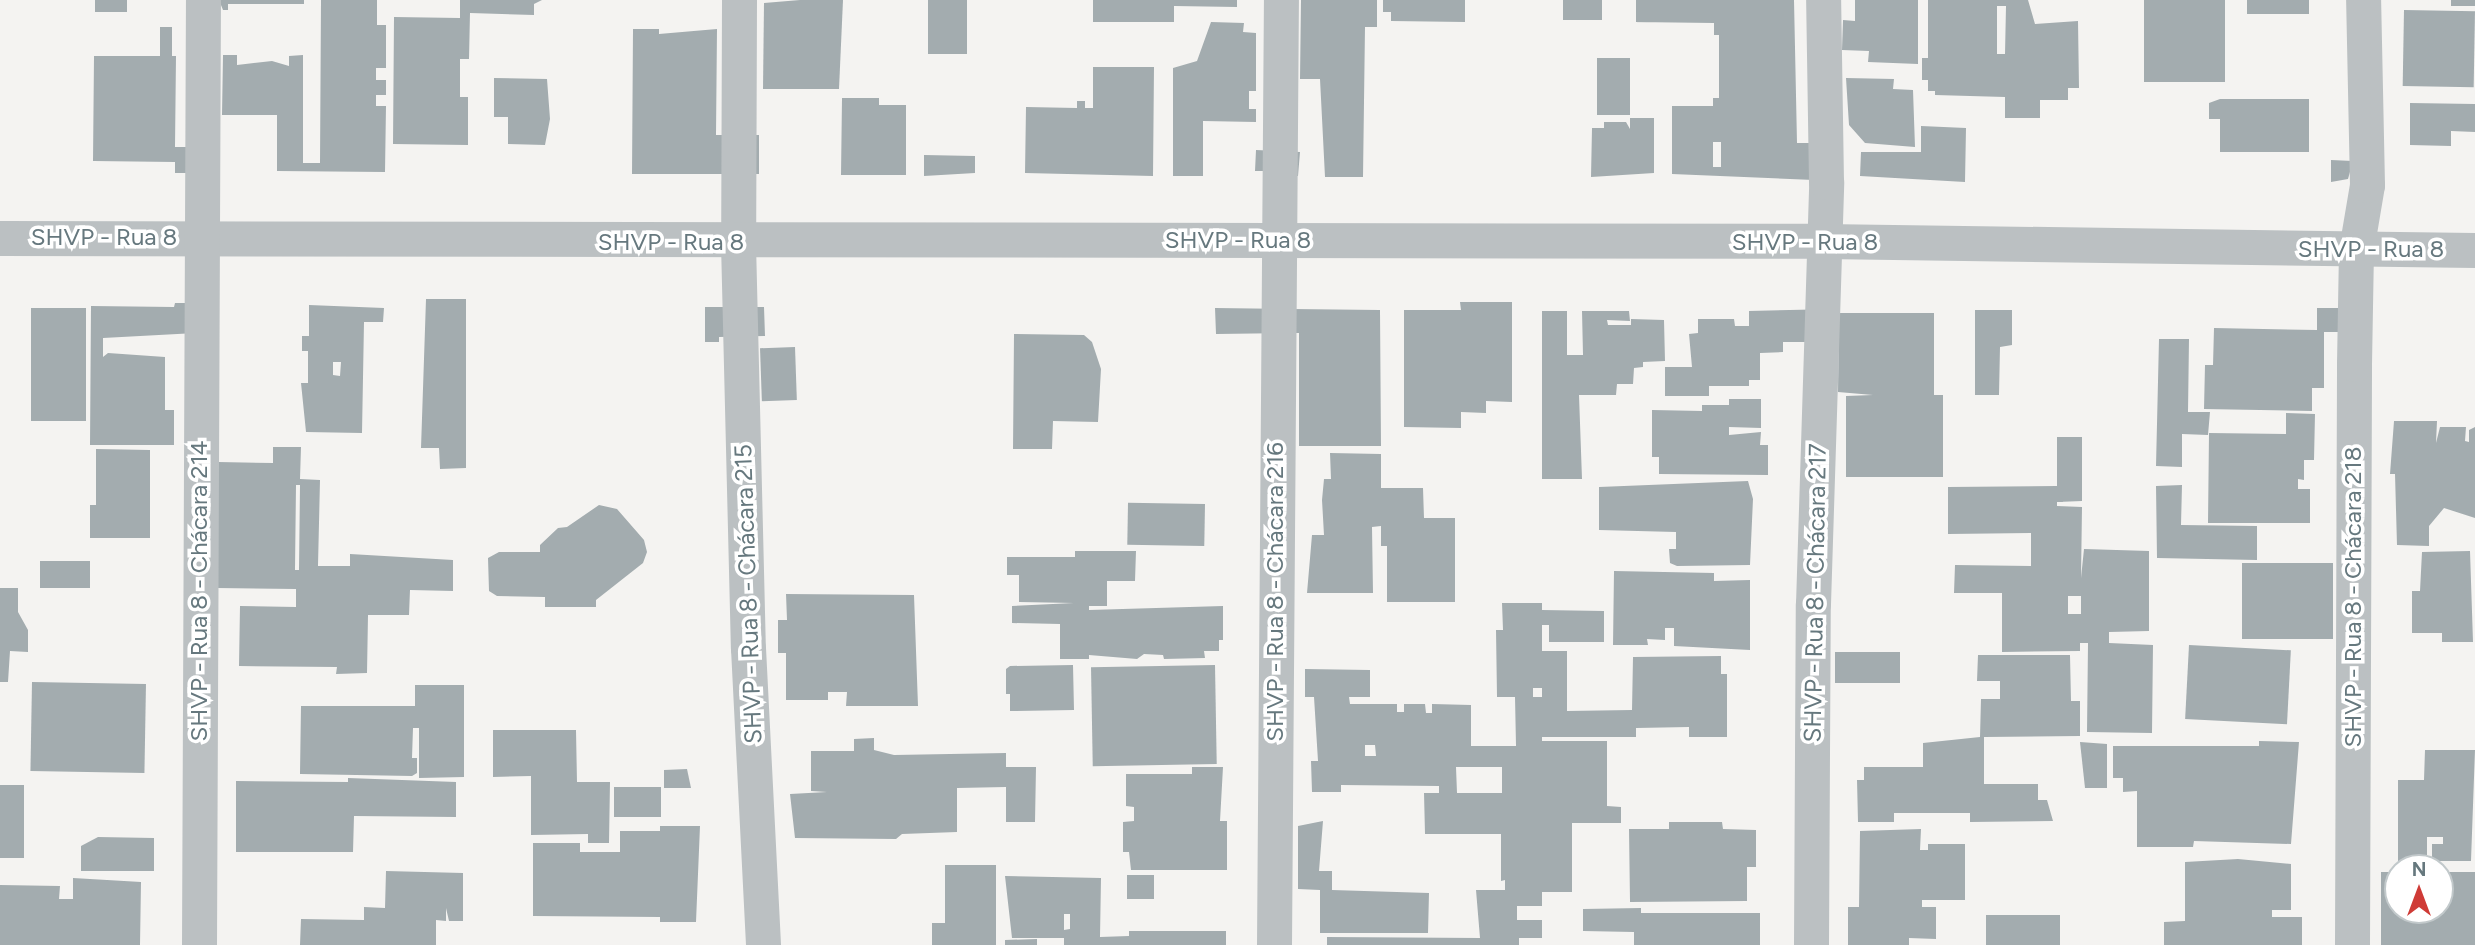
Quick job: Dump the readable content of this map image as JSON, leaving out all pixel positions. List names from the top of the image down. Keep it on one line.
{"streets":{"street":["SHVP - Rua 8","SHVP - Rua 8 - Chácara 214","SHVP - Rua 8 - Chácara 216","SHVP - Rua 8 - Chácara 217","SHVP - Rua 8 - Chácara 215","SHVP - Rua 8 - Chácara 218"]},"crossings":[["SHVP - Rua 8","SHVP - Rua 8 - Chácara 214"],["SHVP - Rua 8","SHVP - Rua 8 - Chácara 216"],["SHVP - Rua 8","SHVP - Rua 8 - Chácara 217"],["SHVP - Rua 8","SHVP - Rua 8 - Chácara 215"],["SHVP - Rua 8","SHVP - Rua 8 - Chácara 218"]],"north":"top"}
